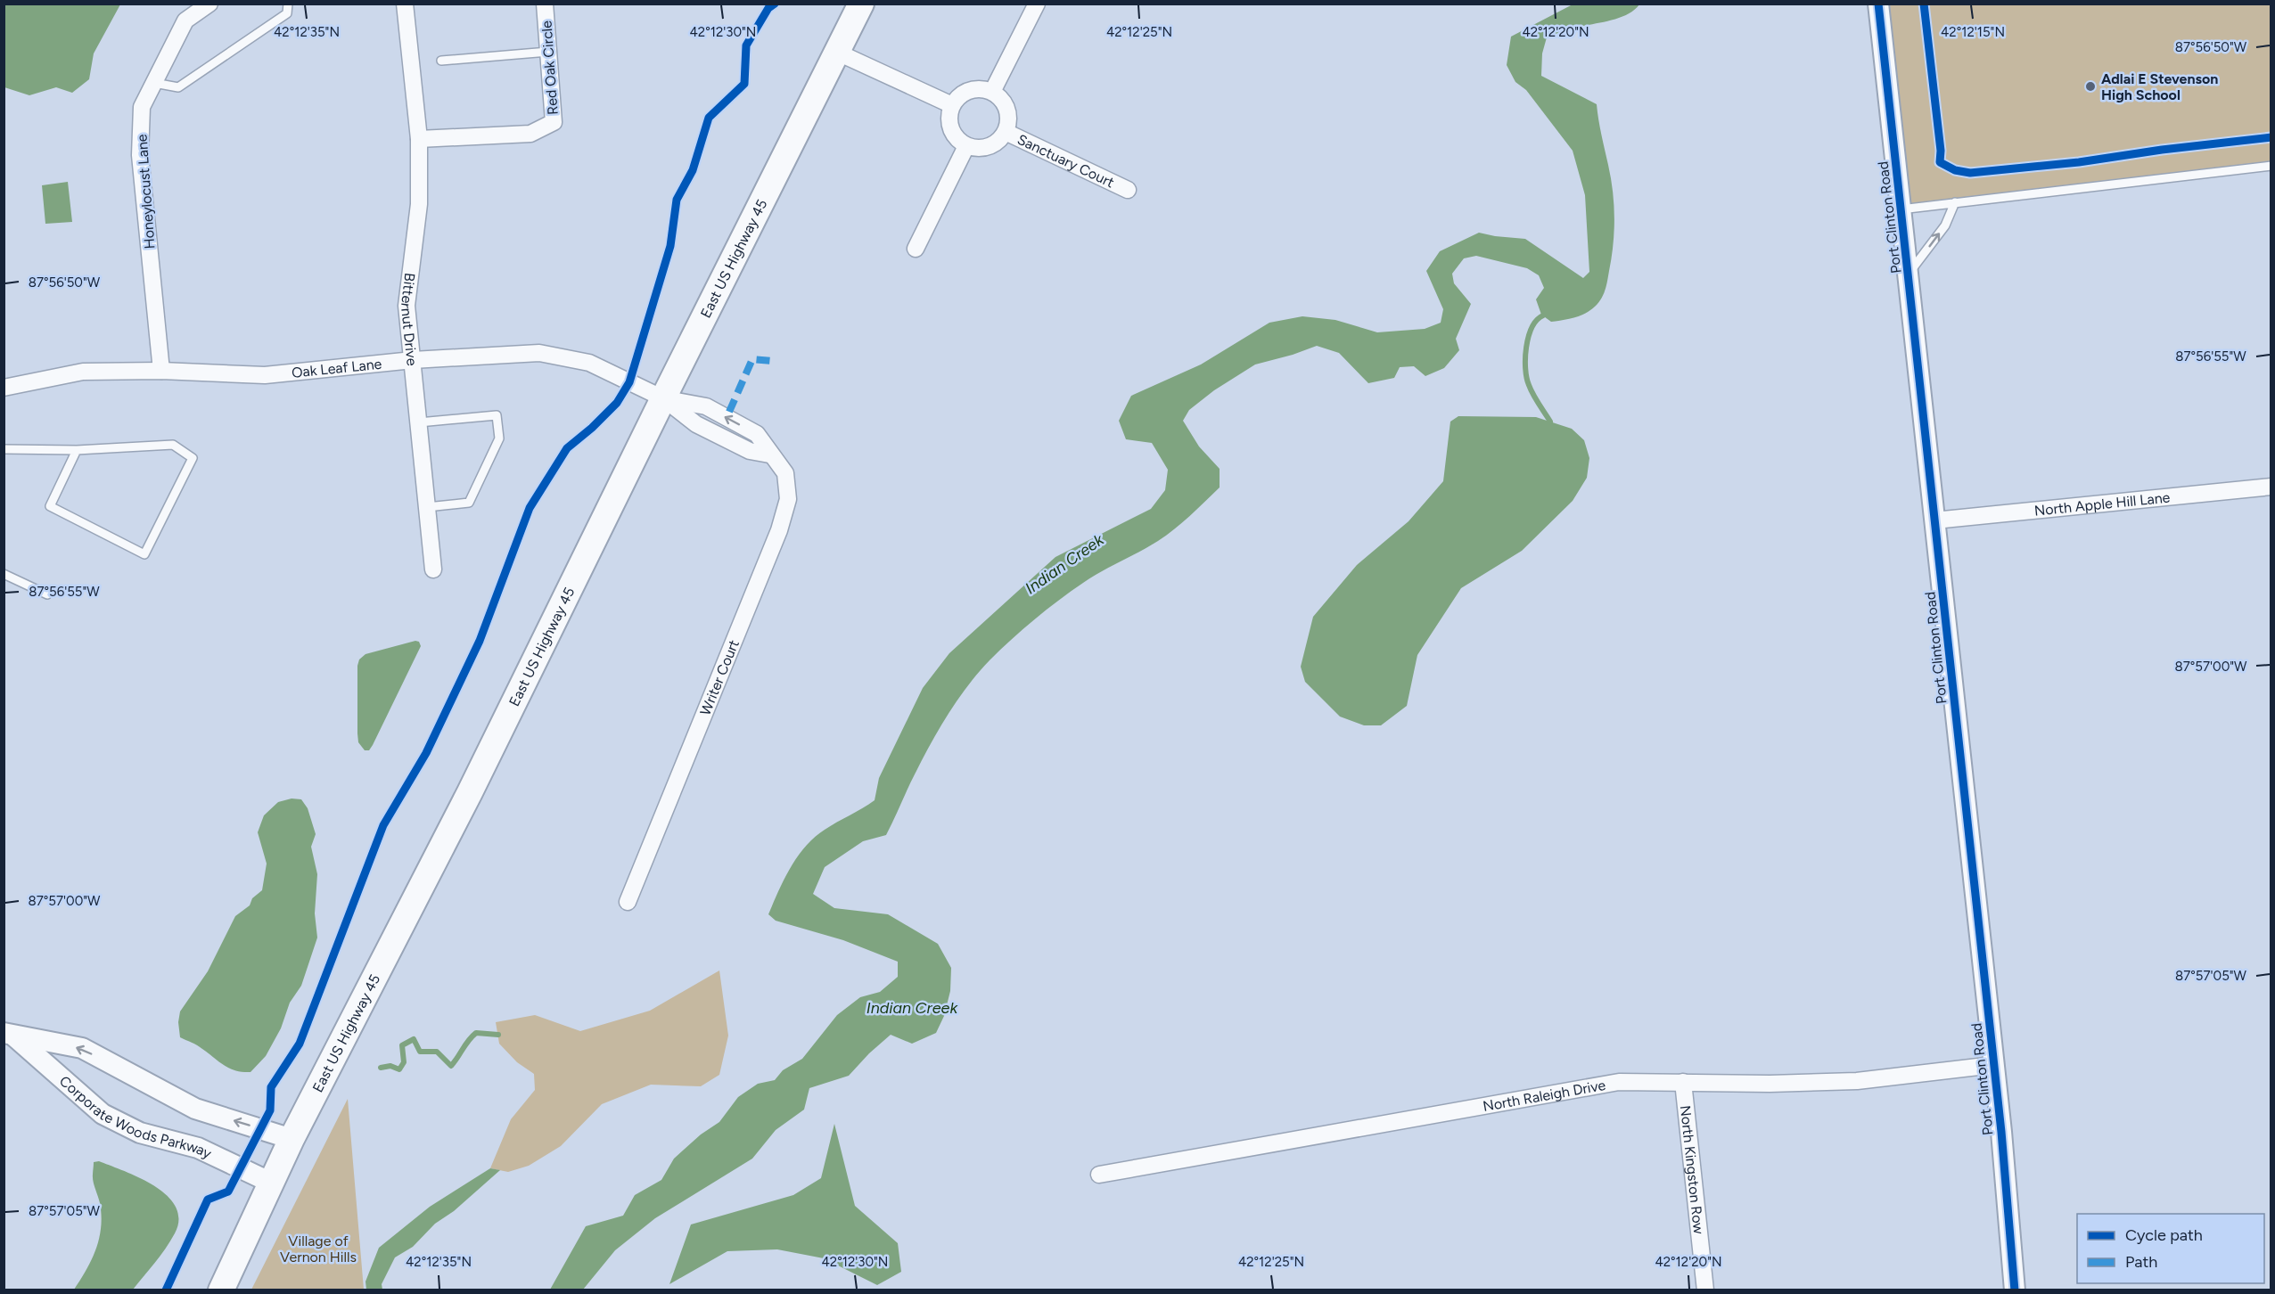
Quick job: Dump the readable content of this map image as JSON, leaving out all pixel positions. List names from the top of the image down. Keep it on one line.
{"streets":{"main road":["East US Highway 45"],"street":["Red Oak Circle","Sanctuary Court","Honeylocust Lane","Port Clinton Road","Bitternut Drive","Oak Leaf Lane","North Apple Hill Lane","Writer Court","North Raleigh Drive","Corporate Woods Parkway","North Kingston Row"]},"crossings":[["Red Oak Circle","Bitternut Drive"],["Honeylocust Lane","Oak Leaf Lane"],["Port Clinton Road","North Apple Hill Lane"],["Port Clinton Road","North Raleigh Drive"],["East US Highway 45","Oak Leaf Lane"],["East US Highway 45","Writer Court"],["East US Highway 45","Corporate Woods Parkway"],["Bitternut Drive","Oak Leaf Lane"],["Oak Leaf Lane","Writer Court"],["North Raleigh Drive","North Kingston Row"]],"water":["Indian Creek"],"parks":["Village of Vernon Hills"],"places":["Adlai E Stevenson High School"],"legend":["Cycle path","Path"],"coordinates":["42°12'35\"N","42°12'30\"N","42°12'25\"N","42°12'20\"N","42°12'15\"N","87°56'50\"W","87°56'55\"W","87°57'00\"W","87°57'05\"W"]}
